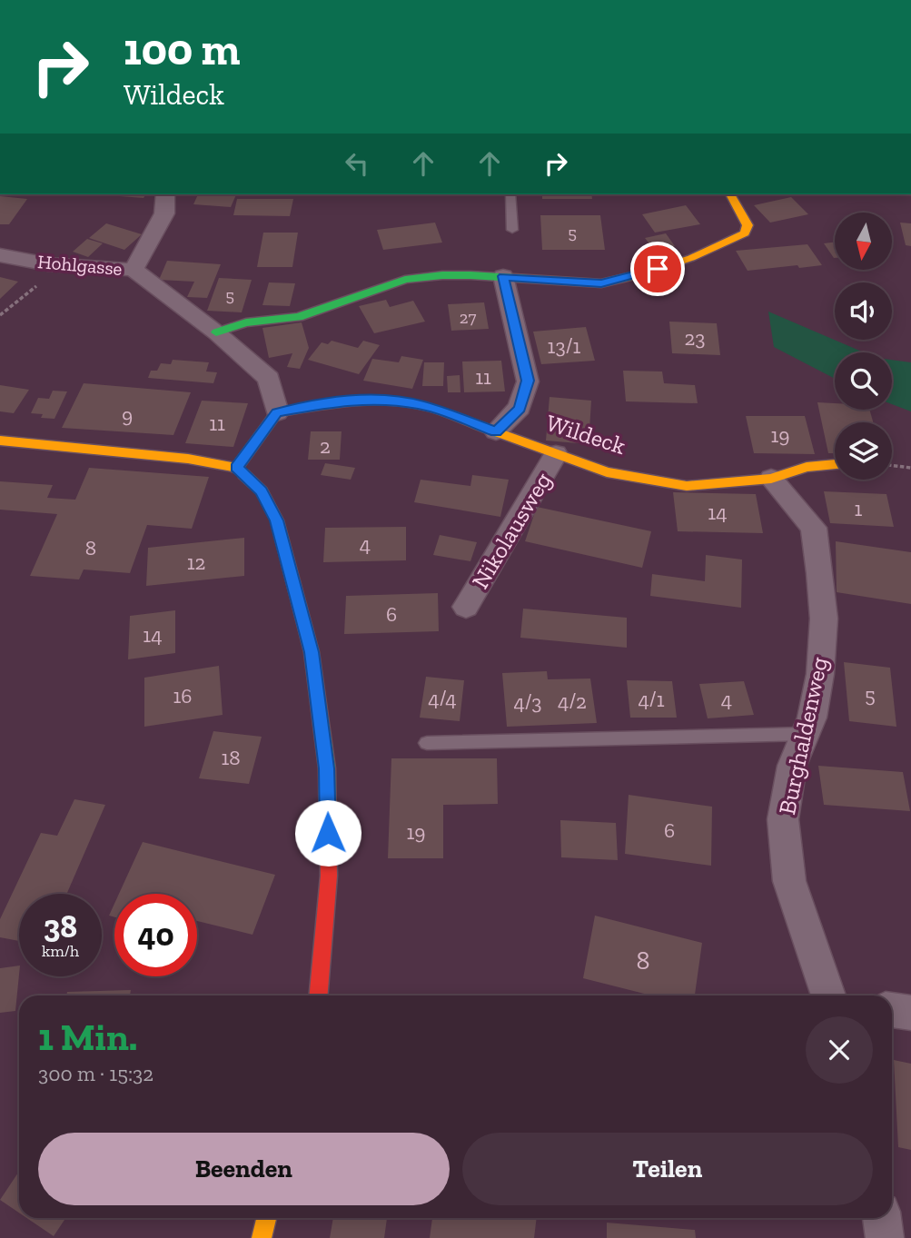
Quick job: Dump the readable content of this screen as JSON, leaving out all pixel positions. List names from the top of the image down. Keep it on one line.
{"streets":{"street":["Hohlgasse","Wildeck","Nikolausweg","Burghaldenweg"]},"crossings":[["Wildeck","Nikolausweg"],["Wildeck","Burghaldenweg"]],"house_numbers":["5","5","27","23","13/1","11","9","11","19","2","1","14","4","8","12","6","14","5","16","4/4","4/1","4","4/2","4/3","18","6","19","8"],"north":"bottom","page":{"turn":["100 m","Wildeck"],"speed":"38 km/h","limit":"40","heading":["1 Min.","300 m · 15:32"],"buttons":["Beenden","Teilen"]}}
